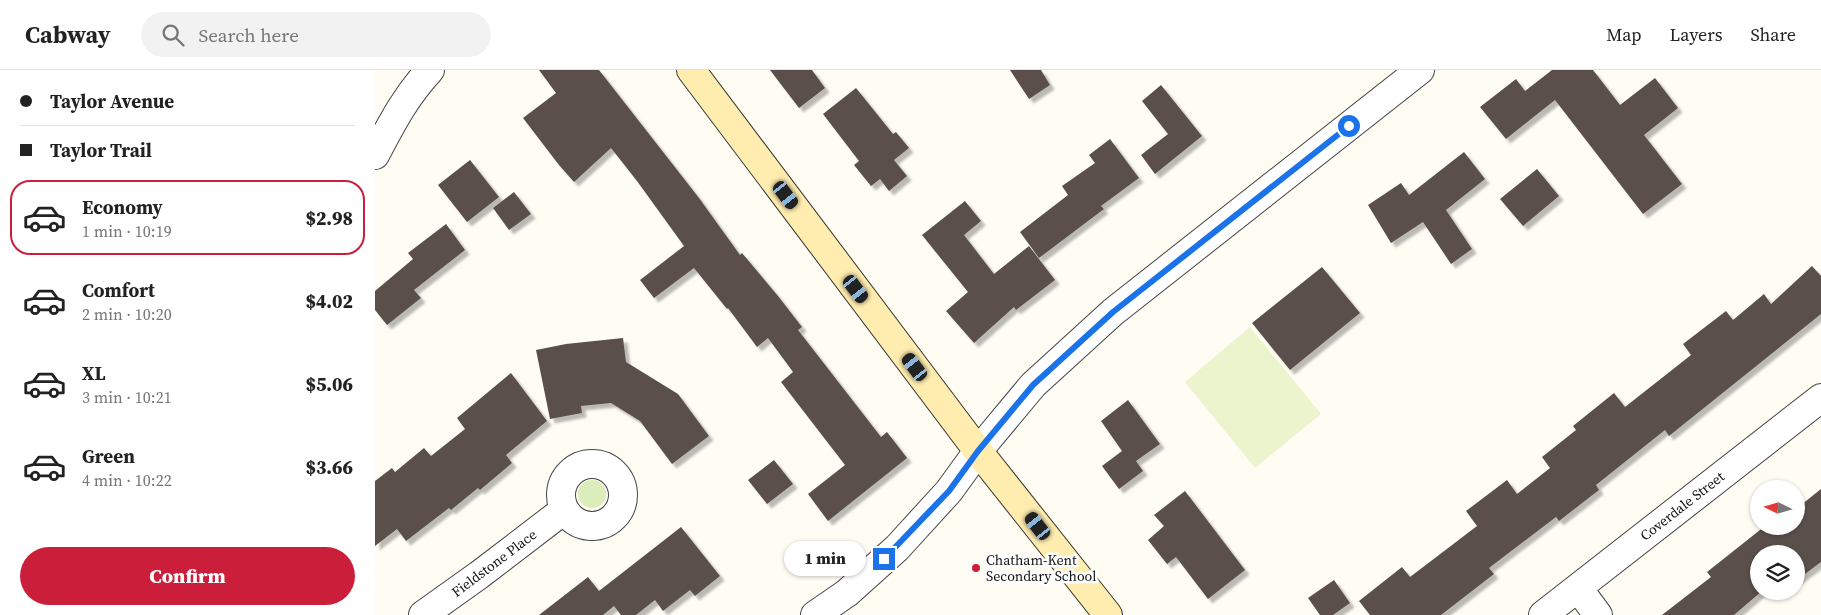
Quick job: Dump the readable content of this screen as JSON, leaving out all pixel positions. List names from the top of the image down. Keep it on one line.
{"streets":{"street":["Coverdale Street","Fieldstone Place"]},"places":["Chatham-Kent Secondary School"],"north":"left","page":{"header":"Cabway","search":"Search here","nav":["Map","Layers","Share"],"banner":["Taylor Avenue","Taylor Trail"],"list":[{"name":"Economy","note":"1 min · 10:19","value":"$2.98"},{"name":"Comfort","note":"2 min · 10:20","value":"$4.02"},{"name":"XL","note":"3 min · 10:21","value":"$5.06"},{"name":"Green","note":"4 min · 10:22","value":"$3.66"}],"buttons":"Confirm","bubble":"1 min"}}
